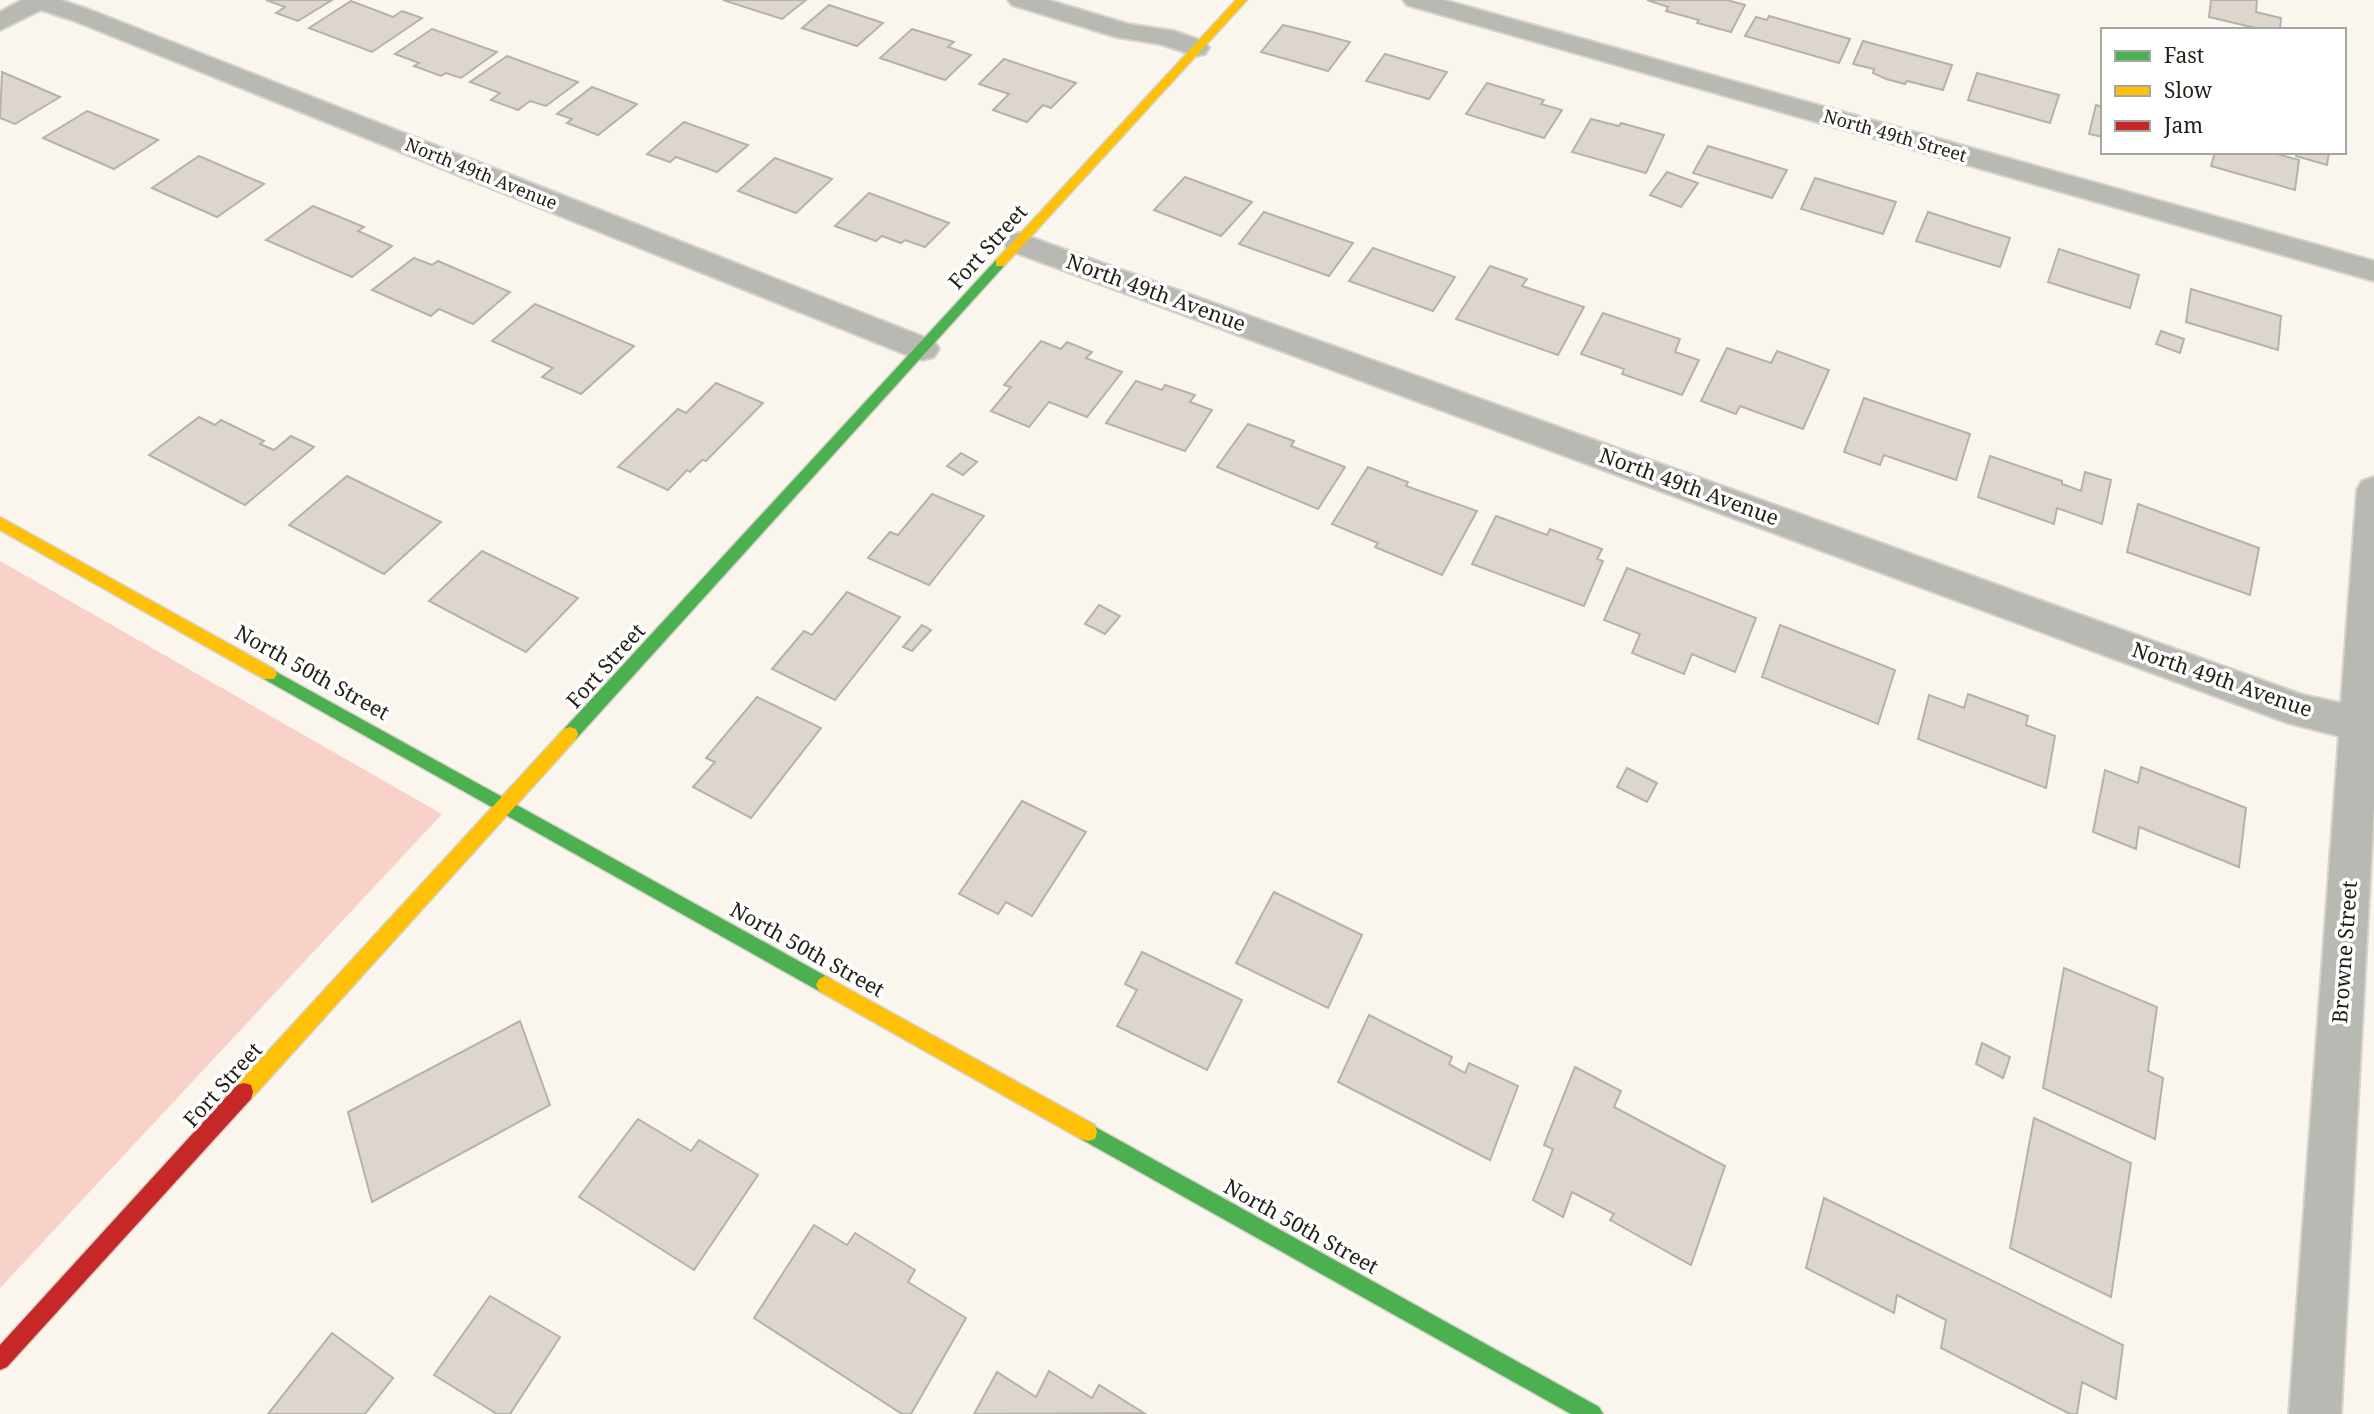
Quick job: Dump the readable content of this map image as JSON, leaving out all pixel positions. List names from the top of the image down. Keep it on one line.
{"streets":{"street":["North 49th Street","North 49th Avenue","Fort Street","North 50th Street","Browne Street"]},"crossings":[["North 49th Avenue","Fort Street"],["North 49th Avenue","Browne Street"],["Fort Street","North 50th Street"]],"legend":["Fast","Slow","Jam"]}
